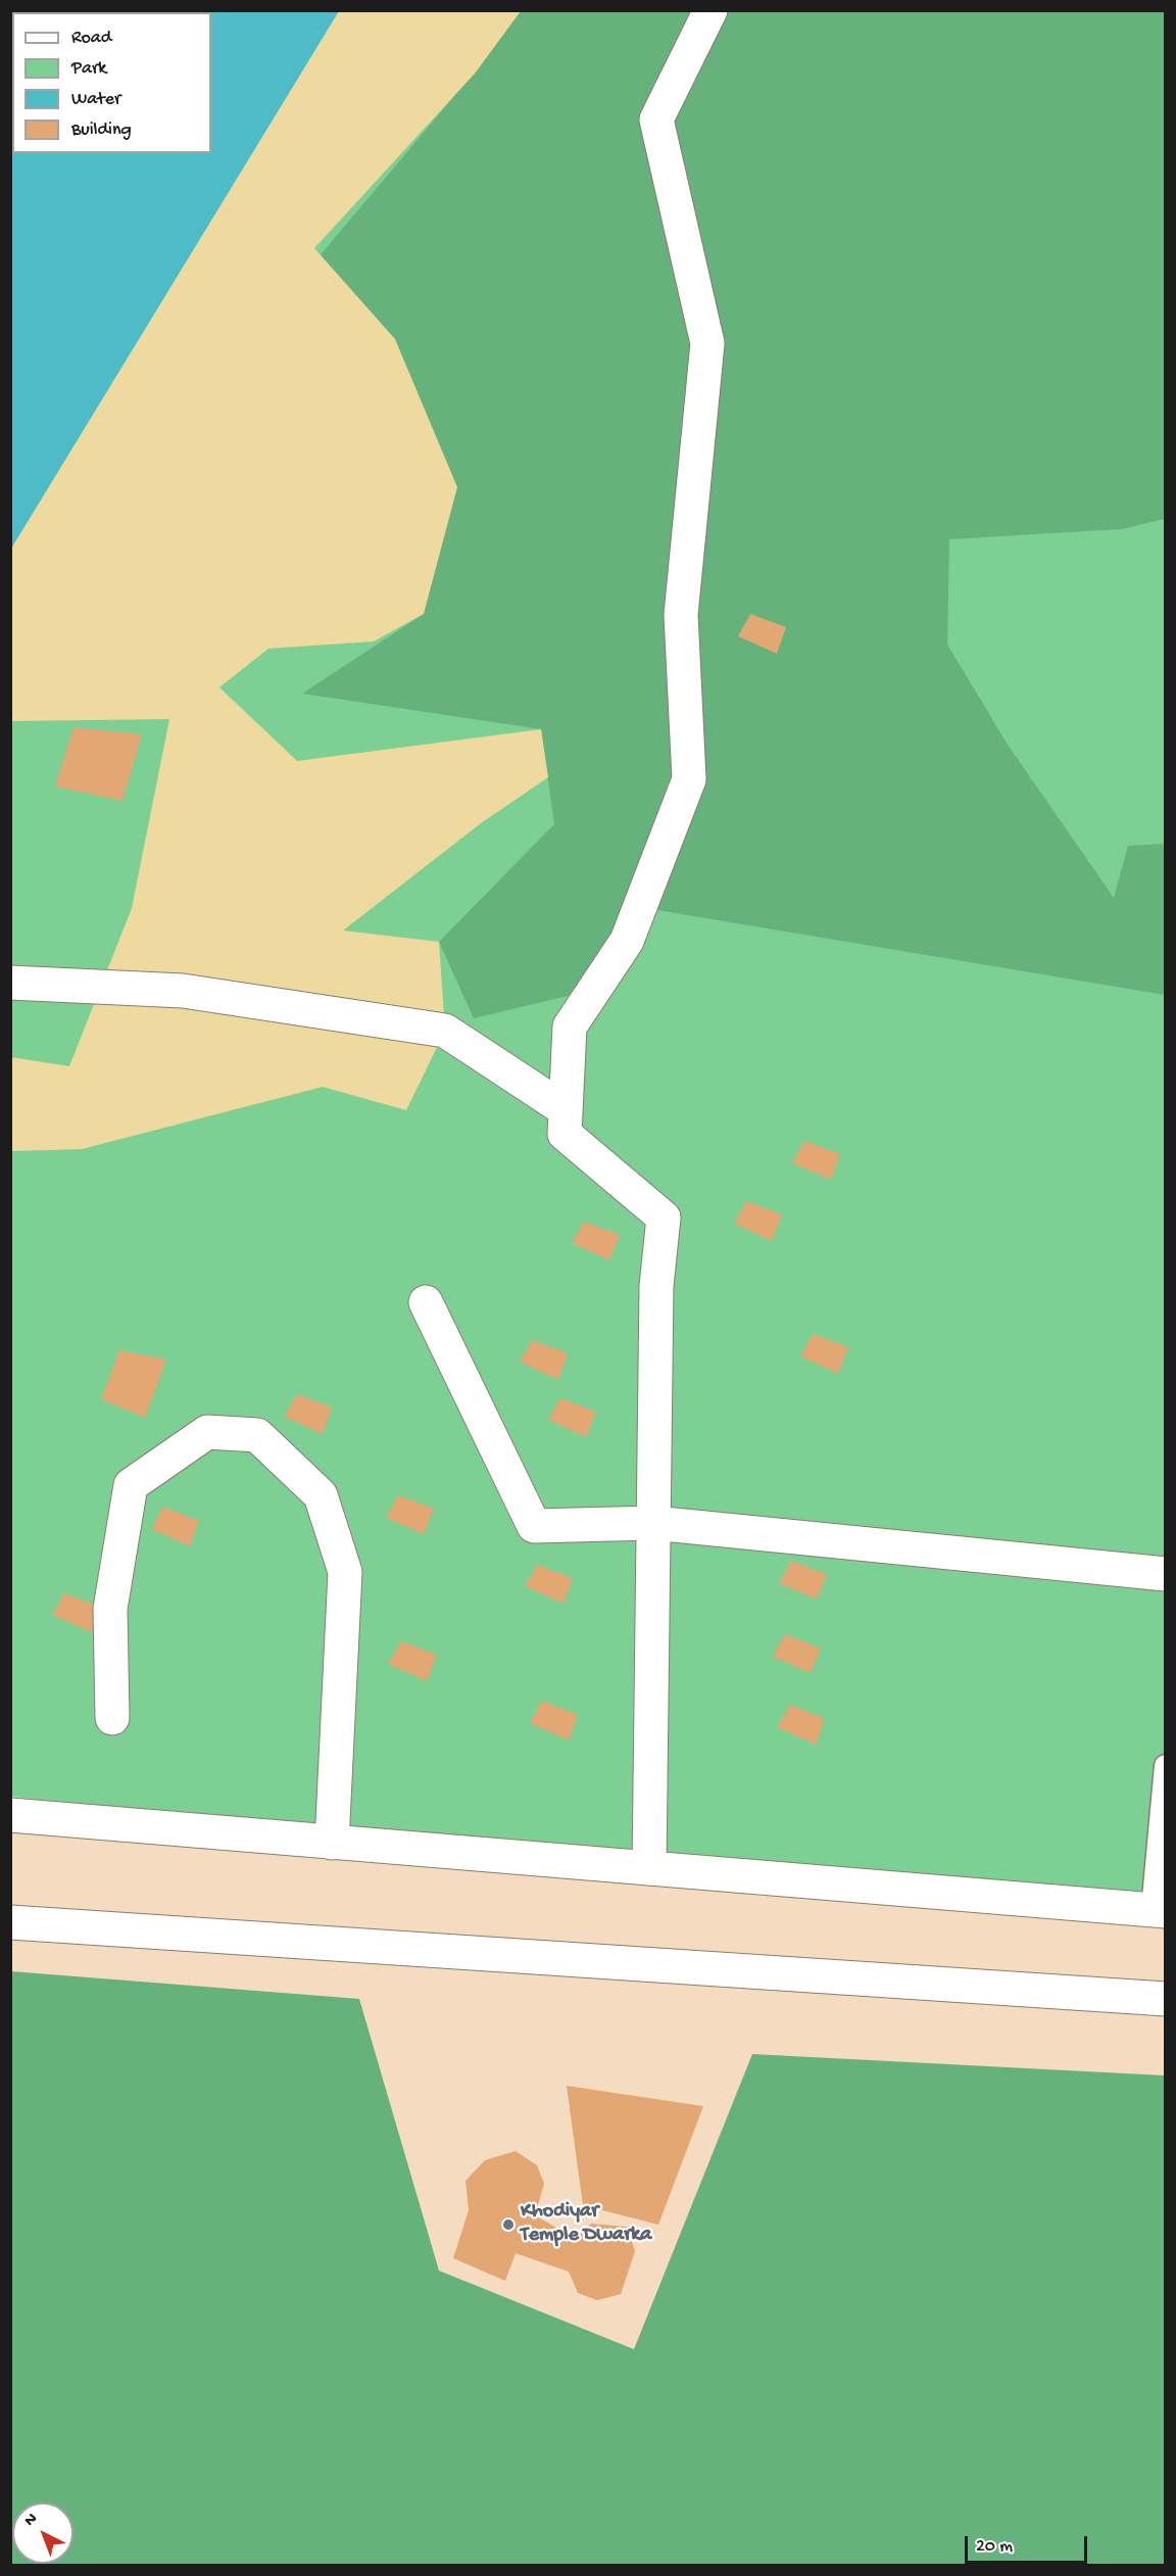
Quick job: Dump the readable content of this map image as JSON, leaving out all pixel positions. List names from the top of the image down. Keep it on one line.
{"places":["Khodiyar Temple Dwarka"],"legend":["Road","Park","Water","Building"],"scale_bar":"20 m","north":"top left"}
